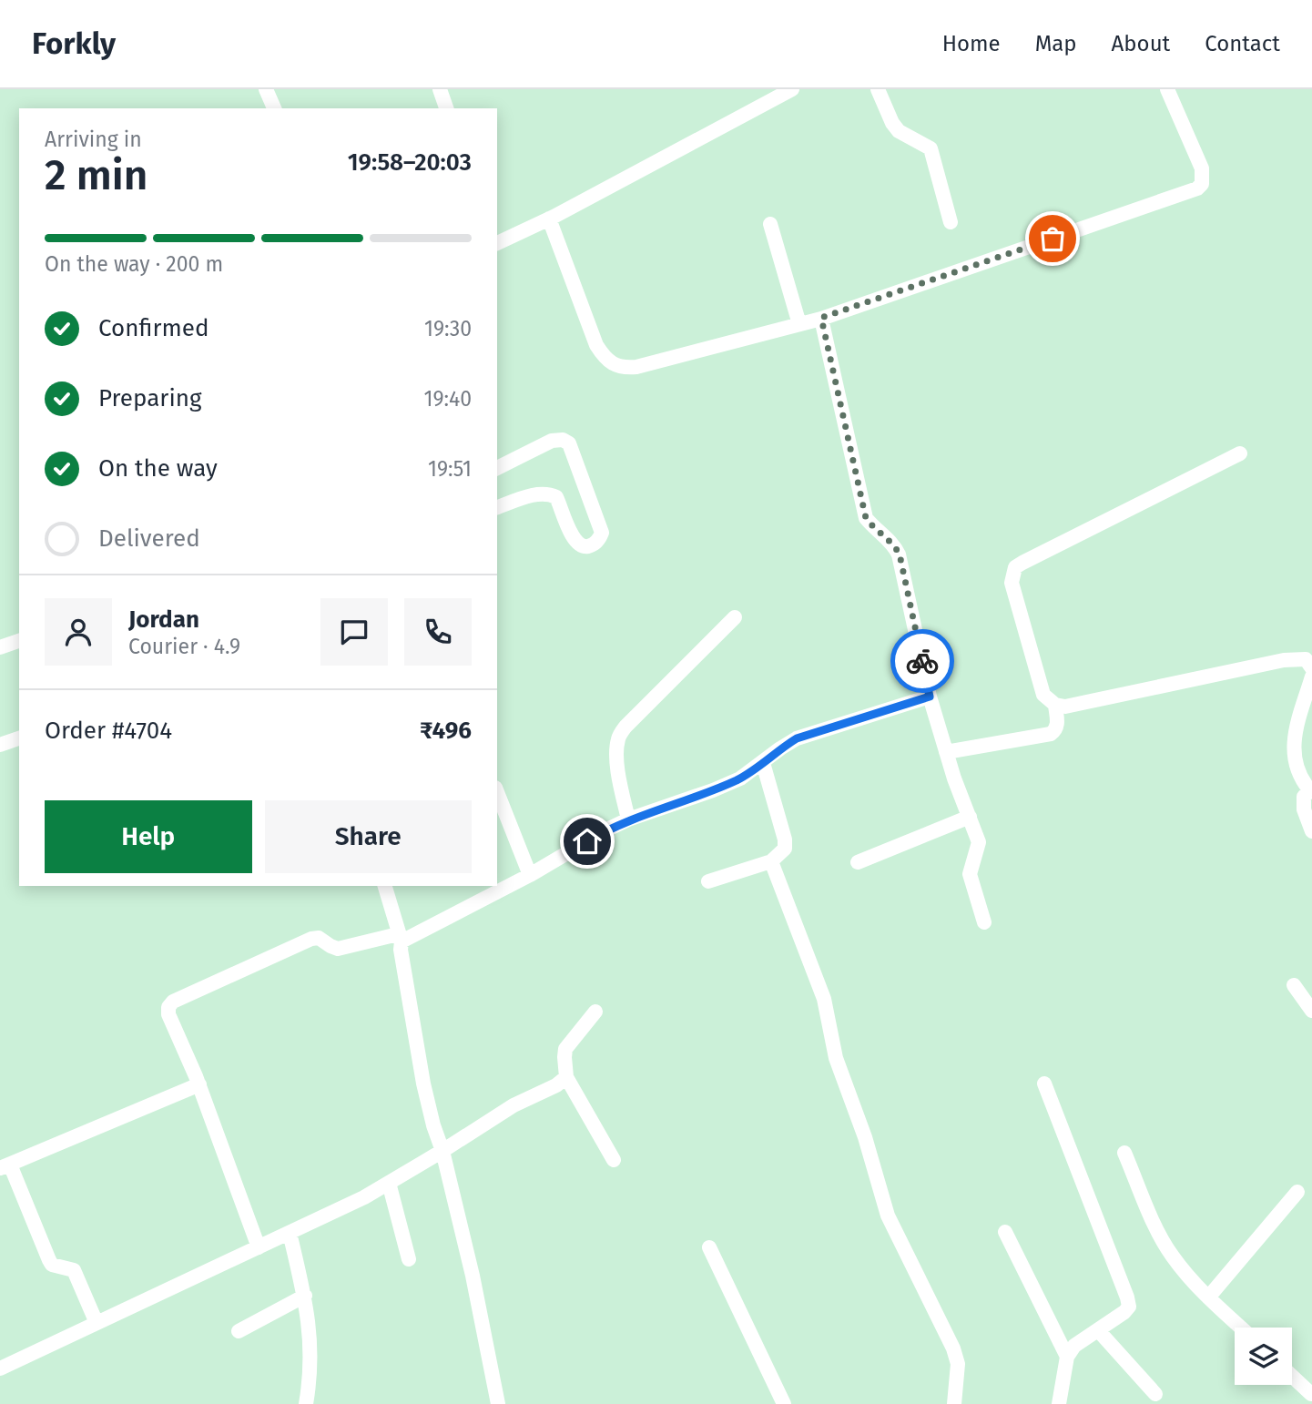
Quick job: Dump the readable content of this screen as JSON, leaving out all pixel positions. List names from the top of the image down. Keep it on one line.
{"page":{"header":"Forkly","nav":["Home","Map","About","Contact"],"heading":["2 min","Arriving in","19:58–20:03"],"panel":["Jordan","Courier · 4.9","Order #4704","₹496"],"bar":"On the way · 200 m","list":[["Confirmed","19:30"],["Preparing","19:40"],["On the way","19:51"],"Delivered"],"buttons":["Help","Share"]}}
